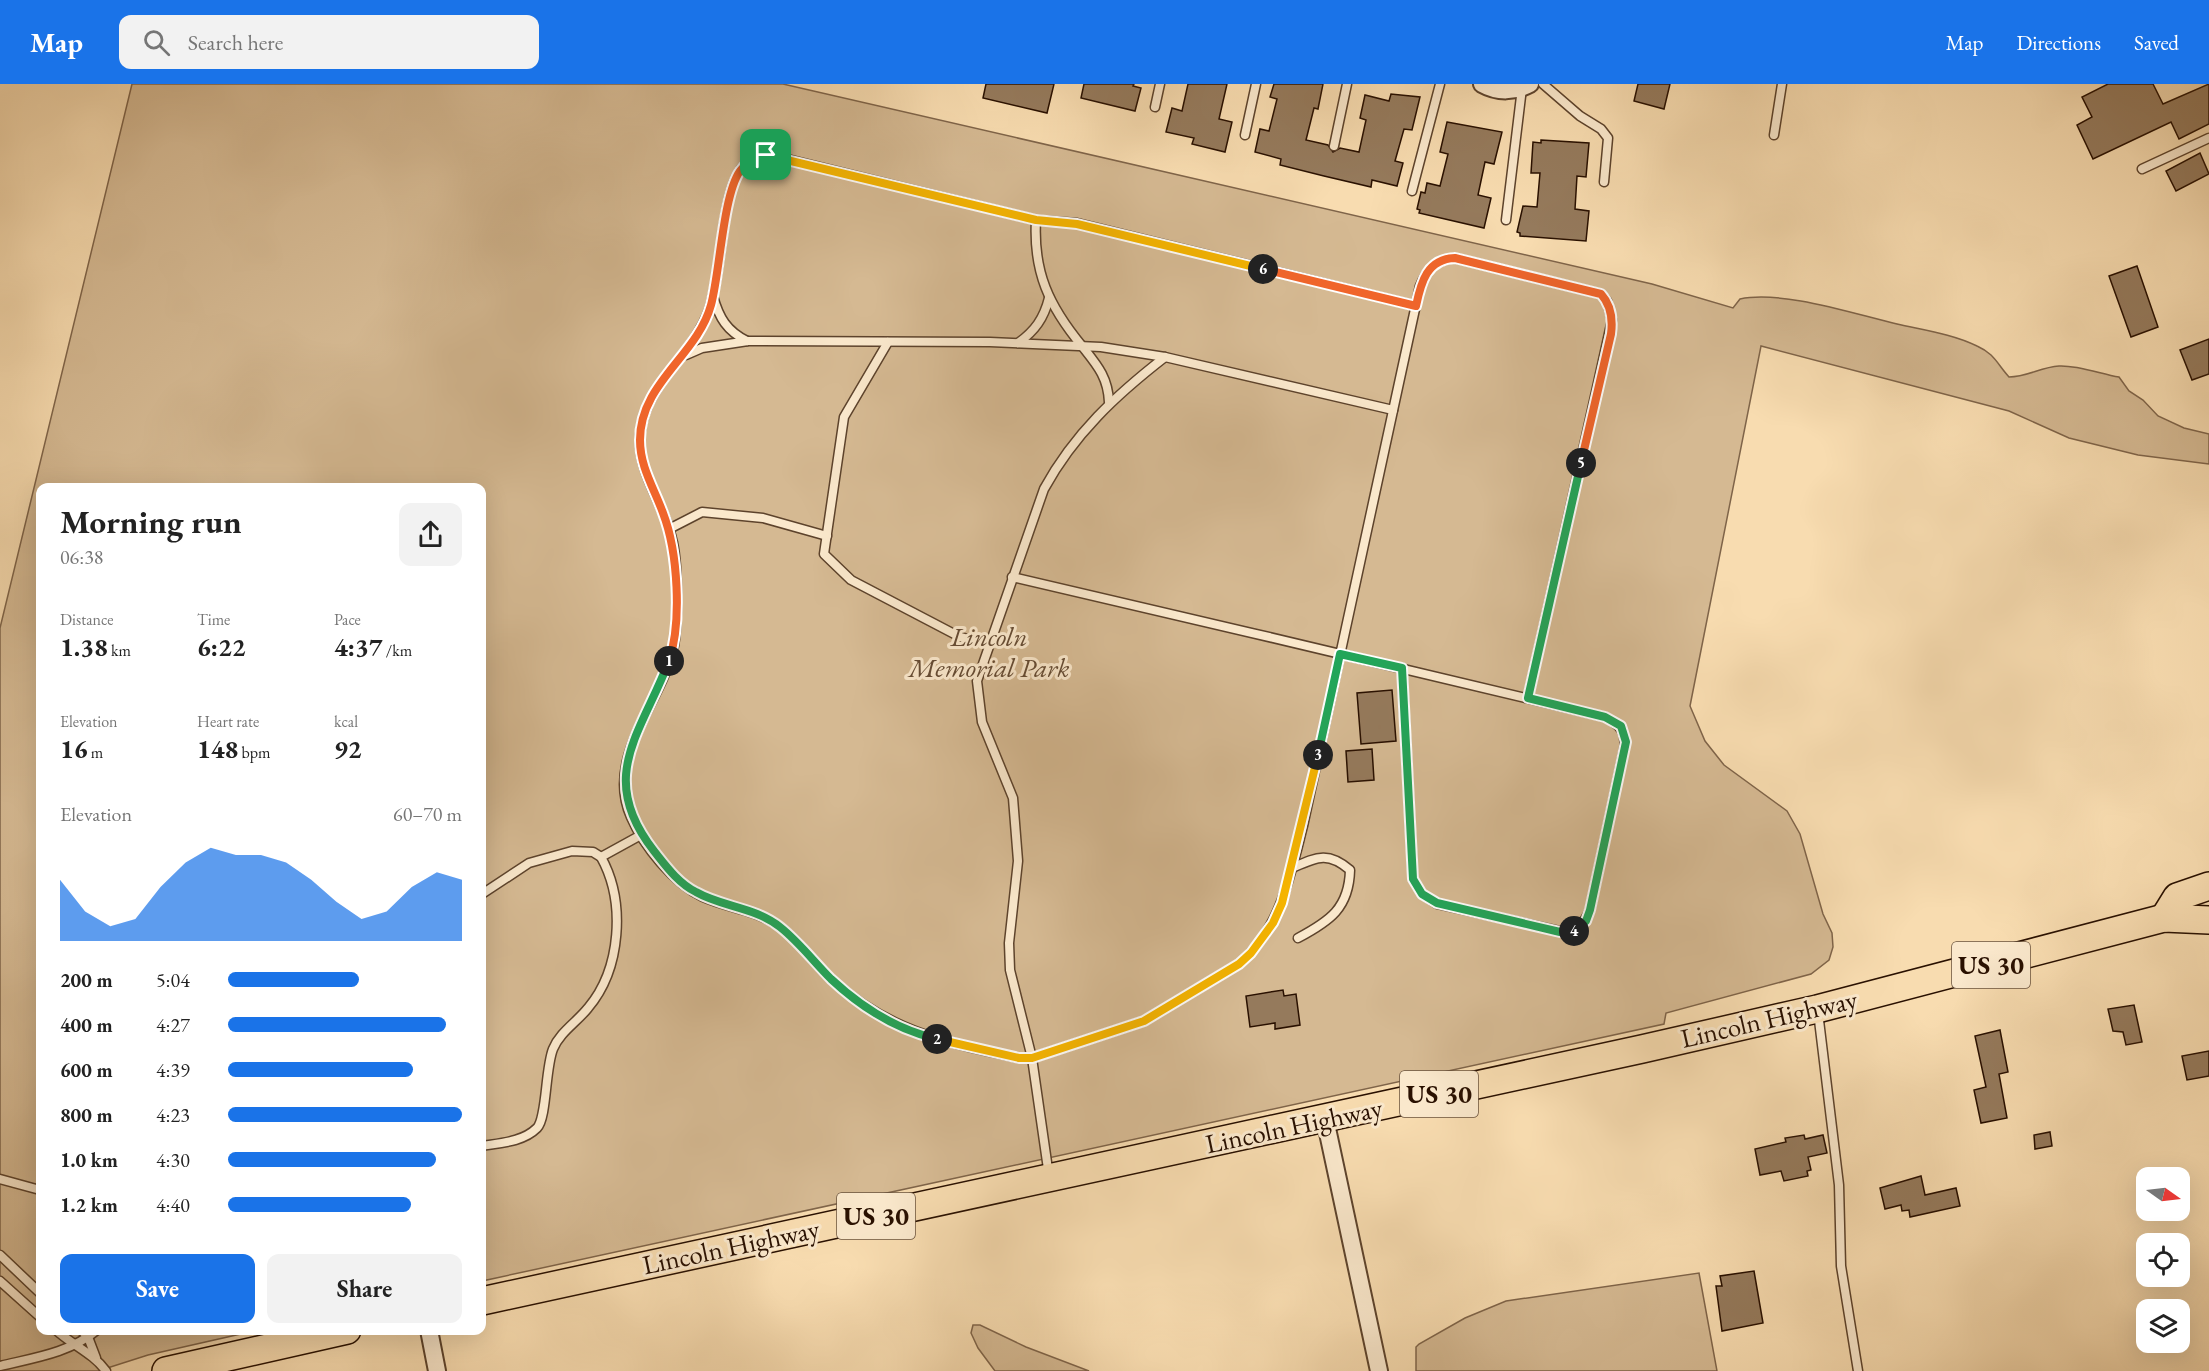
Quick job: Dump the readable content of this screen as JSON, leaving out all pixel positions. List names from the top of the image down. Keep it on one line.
{"streets":{"main road":["US 30","Lincoln Highway"]},"parks":["Lincoln Memorial Park"],"north":"right","page":{"header":"Map","search":"Search here","nav":["Map","Directions","Saved"],"pins":["6","5","1","3","4","2"],"heading":["Morning run","06:38"],"stats":[["Distance","1.38 km"],["Time","6:22"],["Pace","4:37 /km"],["Elevation","16 m"],["Heart rate","148 bpm"],["kcal","92"]],"chart":["Elevation","60–70 m"],"list":[{"name":"200 m","note":"5:04"},{"name":"400 m","note":"4:27"},{"name":"600 m","note":"4:39"},{"name":"800 m","note":"4:23"},{"name":"1.0 km","note":"4:30"},{"name":"1.2 km","note":"4:40"}],"buttons":["Save","Share"]}}
